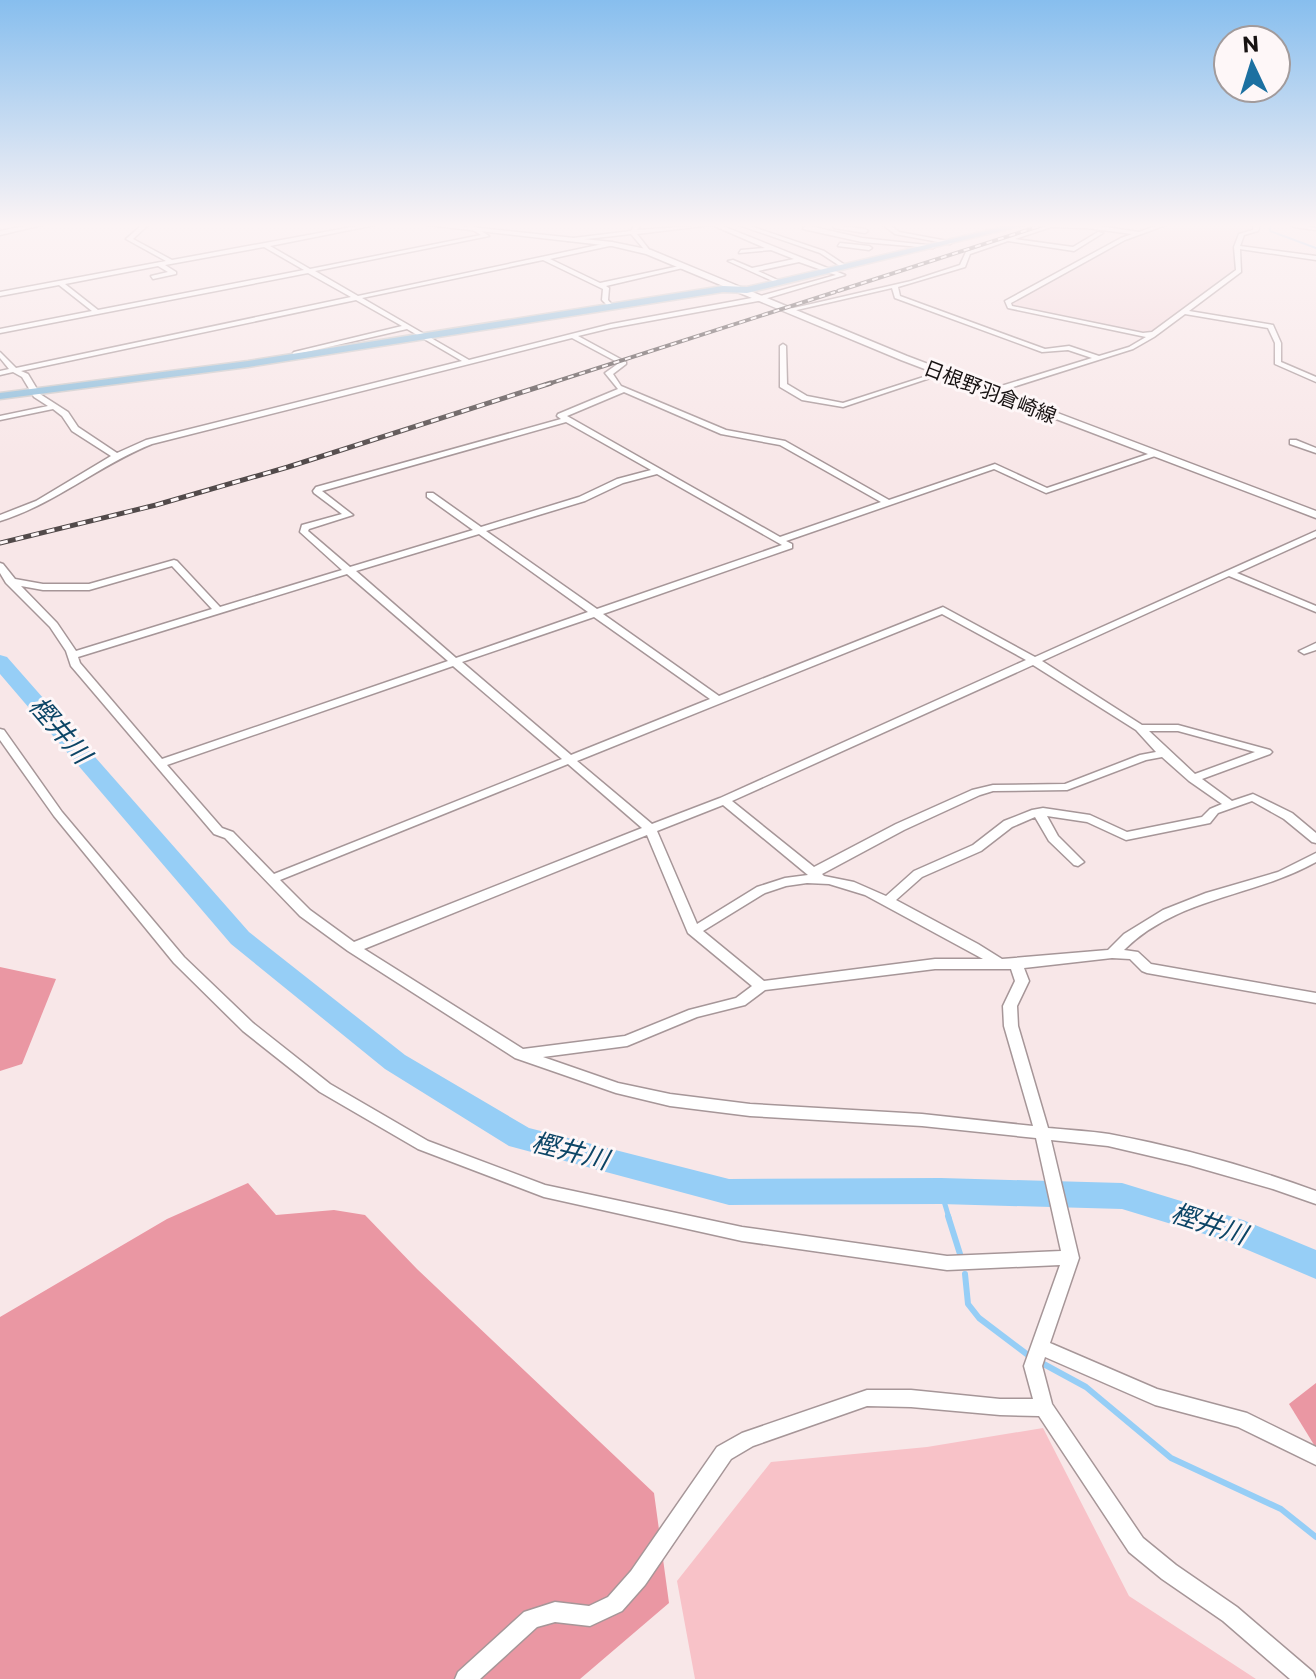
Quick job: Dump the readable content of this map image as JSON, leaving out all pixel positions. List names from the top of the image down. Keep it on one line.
{"streets":{"main road":["日根野羽倉崎線"]},"water":["樫井川"],"north":"top"}
